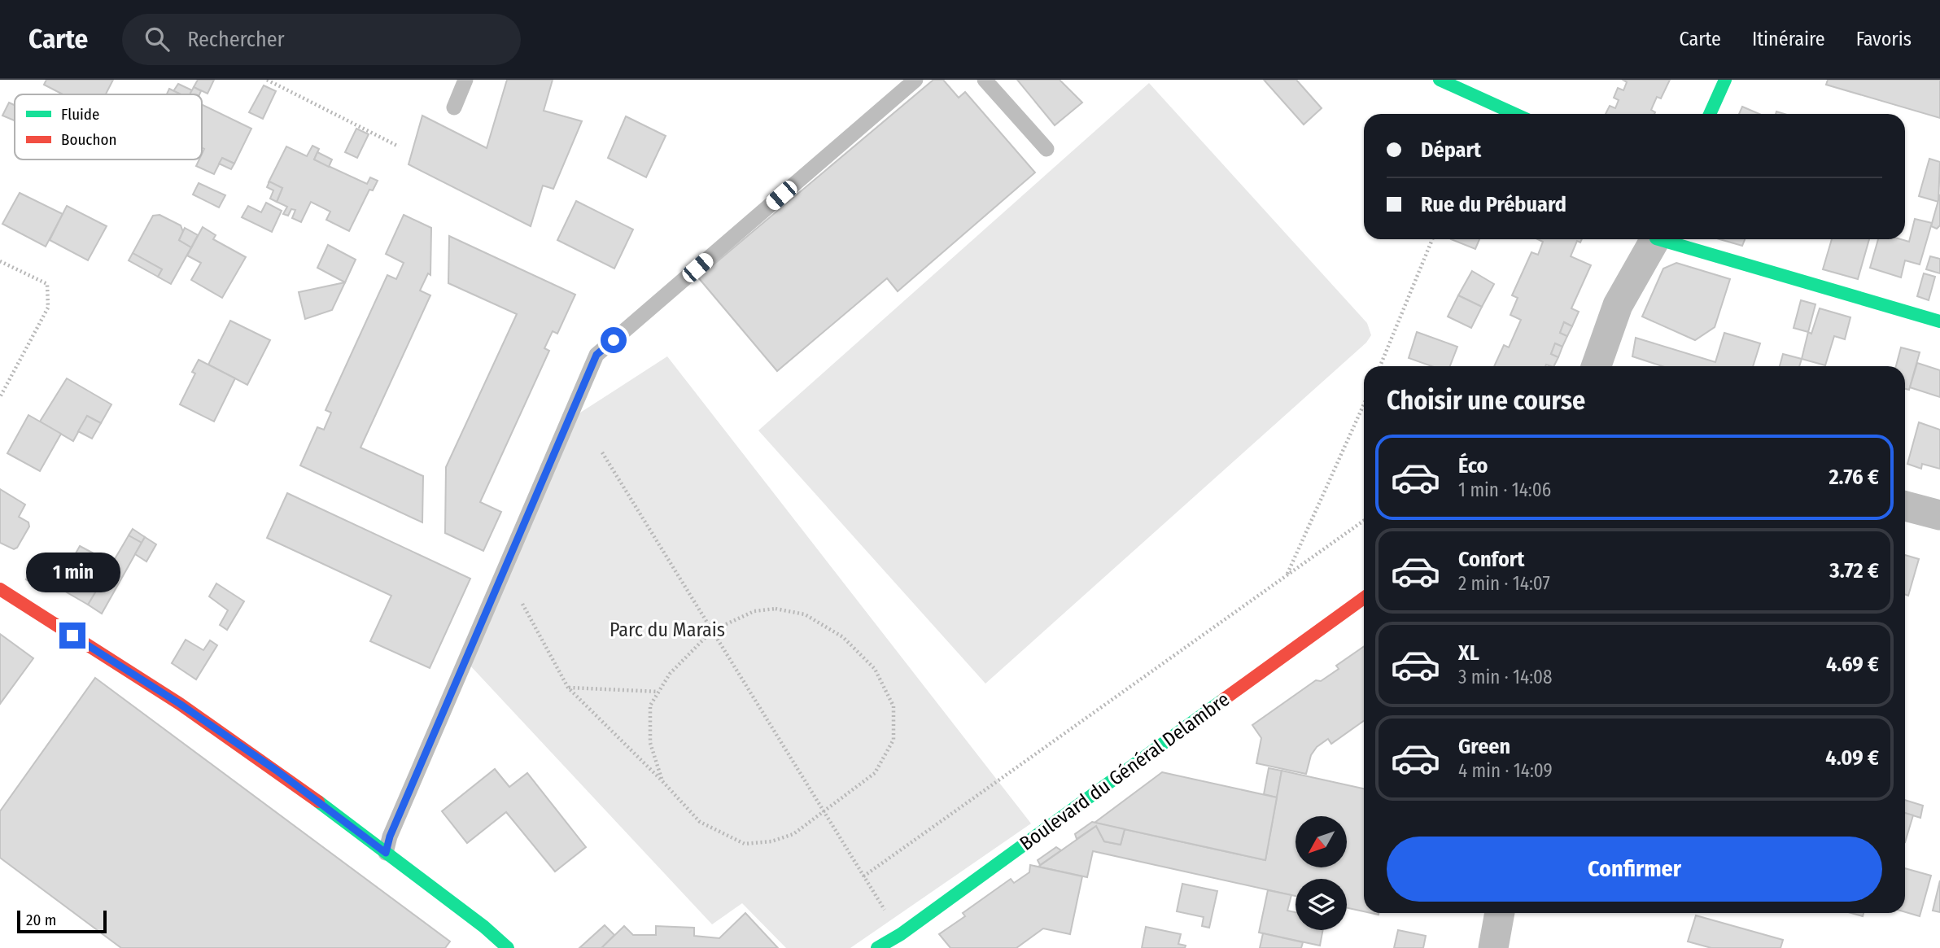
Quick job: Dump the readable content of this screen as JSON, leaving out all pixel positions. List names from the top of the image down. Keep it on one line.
{"streets":{"street":["Boulevard du Général Delambre"]},"parks":["Parc du Marais"],"legend":["Fluide","Bouchon"],"scale_bar":"20 m","north":"bottom left","page":{"header":"Carte","search":"Rechercher","nav":["Carte","Itinéraire","Favoris"],"banner":["Départ","Rue du Prébuard"],"heading":"Choisir une course","list":[{"name":"Éco","note":"1 min · 14:06","value":"2.76 €"},{"name":"Confort","note":"2 min · 14:07","value":"3.72 €"},{"name":"XL","note":"3 min · 14:08","value":"4.69 €"},{"name":"Green","note":"4 min · 14:09","value":"4.09 €"}],"bubble":"1 min","buttons":"Confirmer","scale":"20 m"}}
